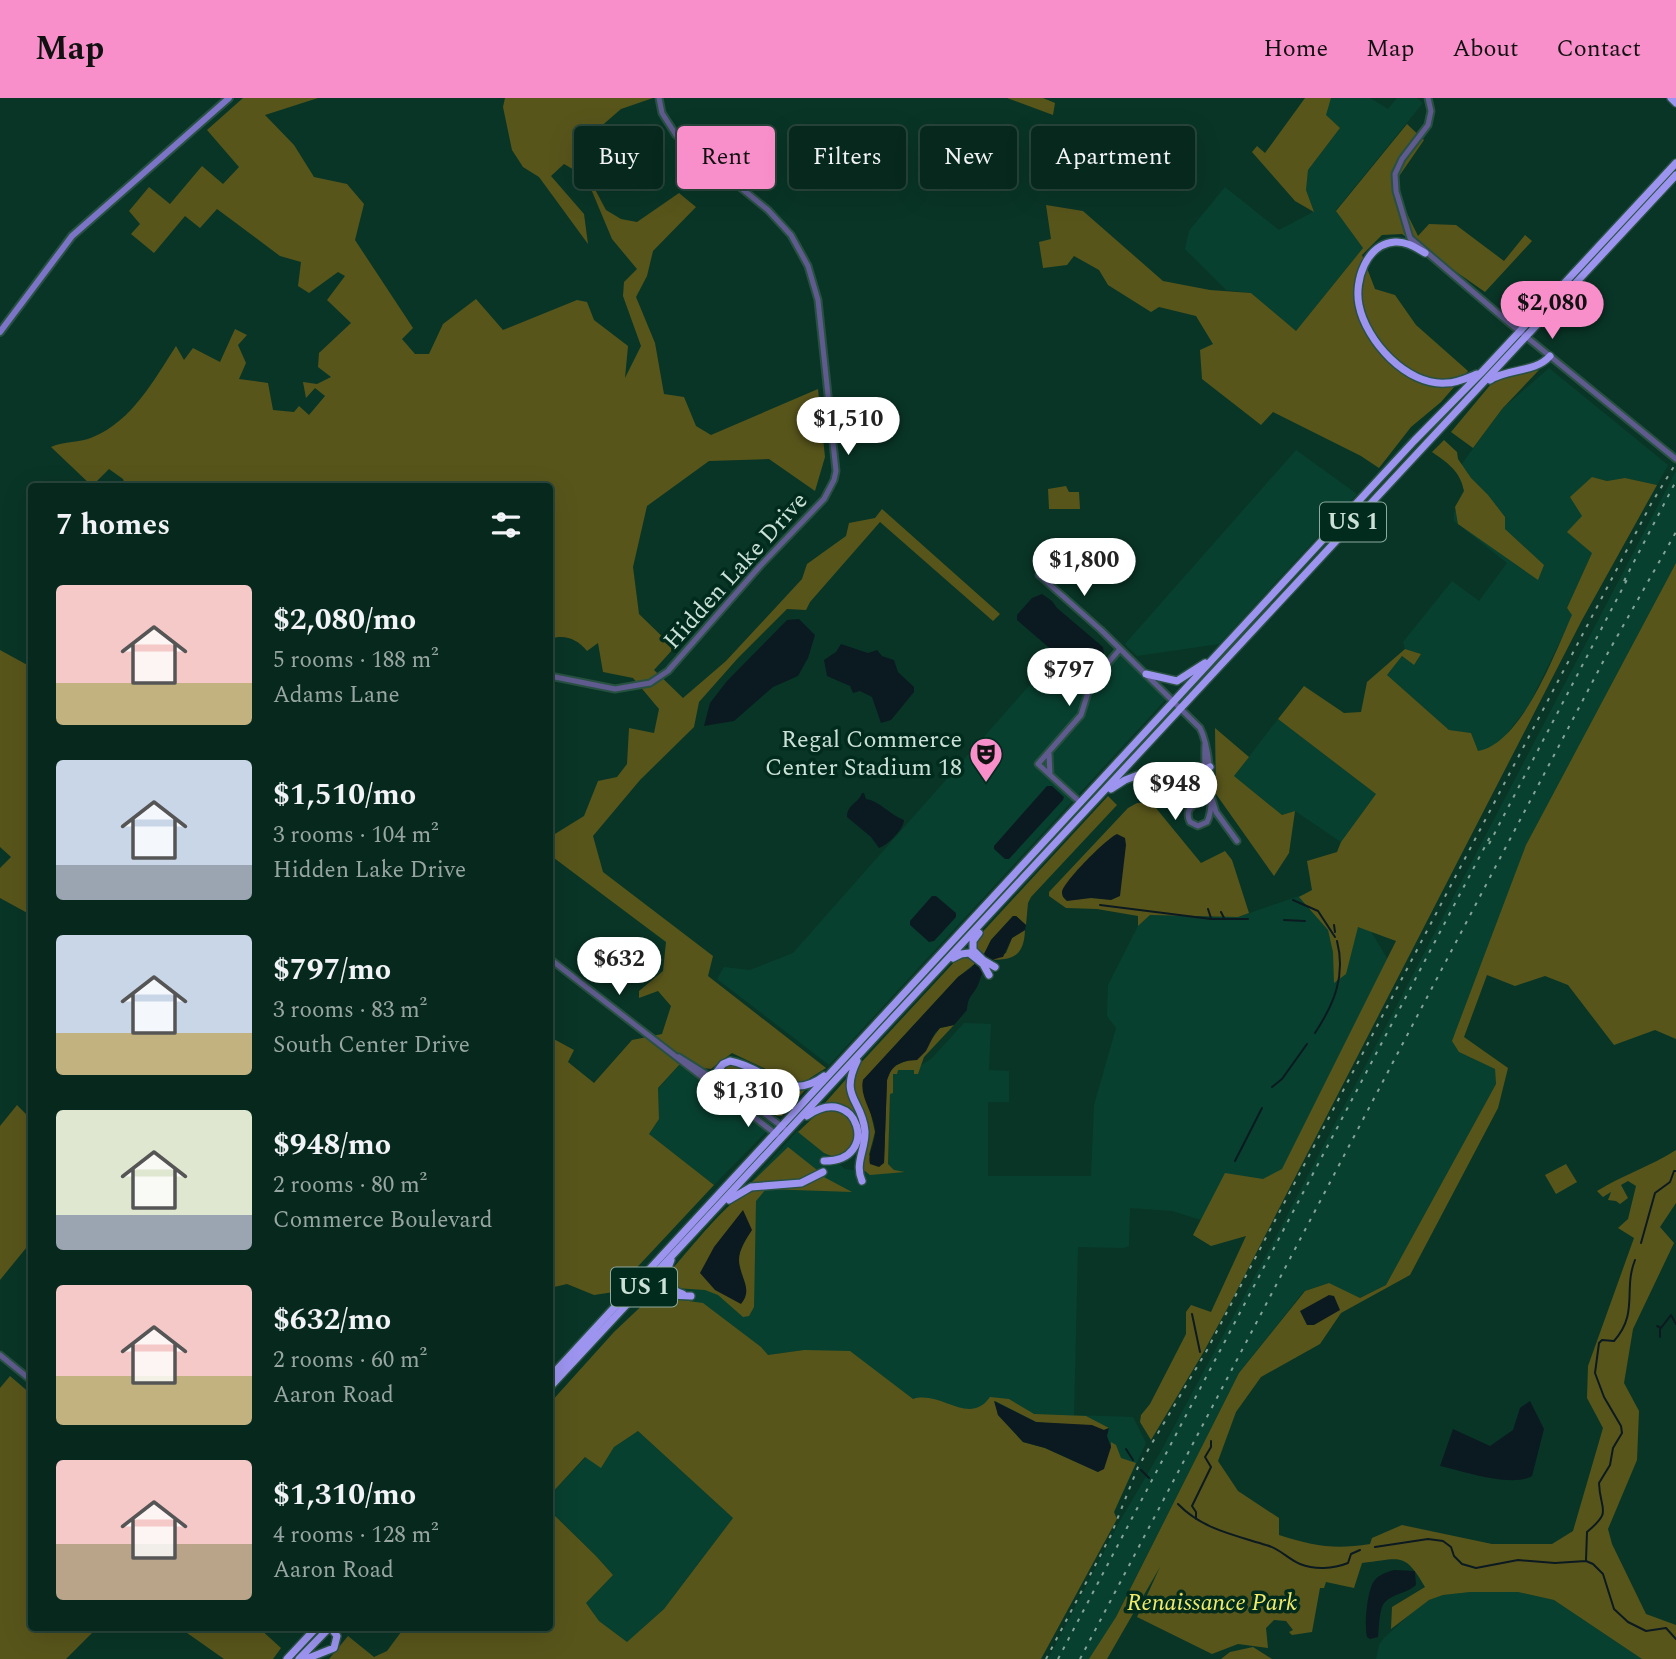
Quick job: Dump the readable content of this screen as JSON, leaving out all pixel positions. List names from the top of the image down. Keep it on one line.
{"streets":{"highway":["US 1"],"street":["Hidden Lake Drive"]},"parks":["Renaissance Park"],"places":{"theatre":["Regal Commerce Center Stadium 18"]},"page":{"header":"Map","nav":["Home","Map","About","Contact"],"chip":["Buy","Rent","Filters","New","Apartment"],"price":["$2,080","$1,510","$1,800","$797","$948","$632","$1,310"],"heading":"7 homes","list":[{"name":"$2,080/mo","note":"5 rooms · 188 m² · Adams Lane"},{"name":"$1,510/mo","note":"3 rooms · 104 m² · Hidden Lake Drive"},{"name":"$797/mo","note":"3 rooms · 83 m² · South Center Drive"},{"name":"$948/mo","note":"2 rooms · 80 m² · Commerce Boulevard"},{"name":"$632/mo","note":"2 rooms · 60 m² · Aaron Road"},{"name":"$1,310/mo","note":"4 rooms · 128 m² · Aaron Road"}]}}
